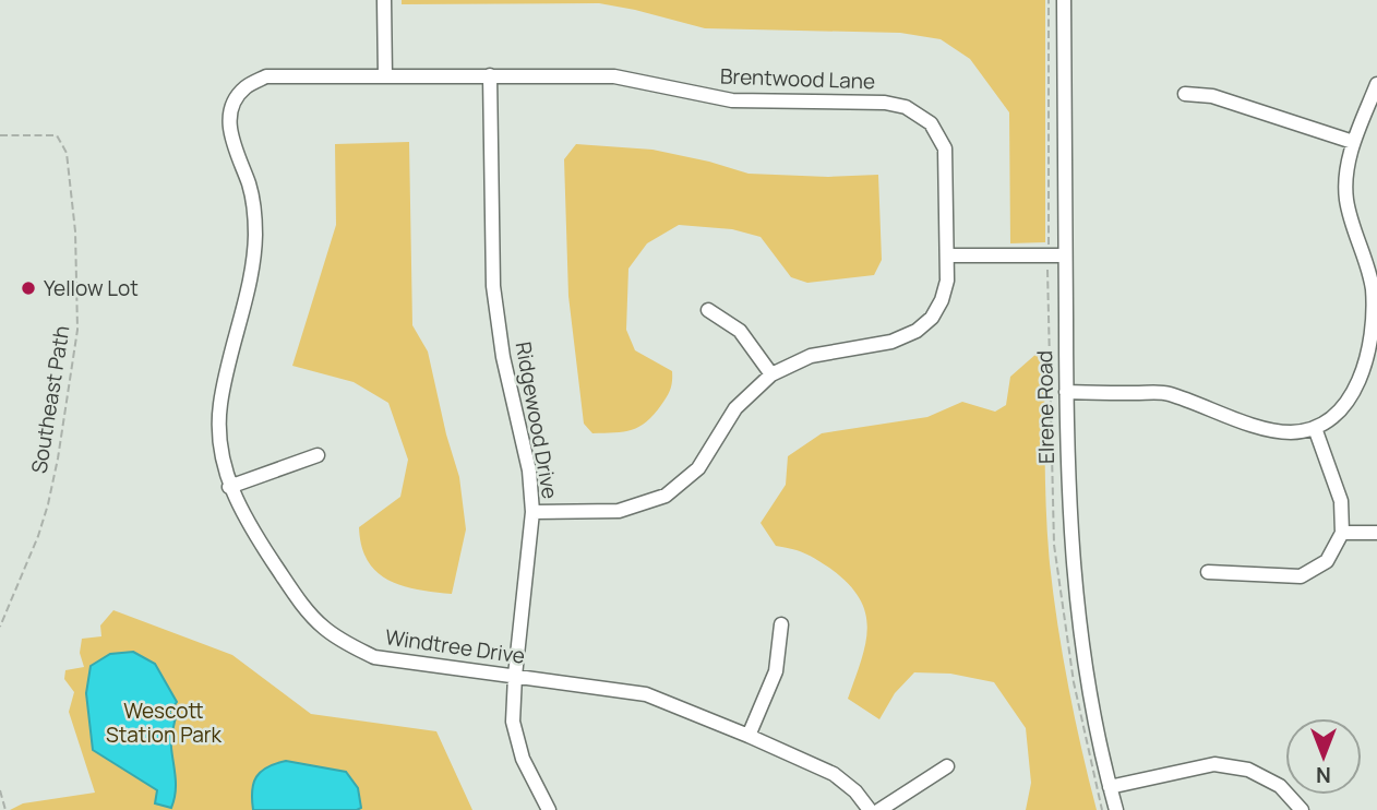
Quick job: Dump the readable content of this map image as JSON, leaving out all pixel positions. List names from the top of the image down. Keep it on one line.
{"streets":{"street":["Brentwood Lane","Elrene Road","Ridgewood Drive","Windtree Drive"],"path":["Southeast Path"]},"crossings":[["Brentwood Lane","Ridgewood Drive"],["Brentwood Lane","Windtree Drive"],["Ridgewood Drive","Windtree Drive"]],"parks":["Wescott Station Park"],"places":["Yellow Lot"],"north":"bottom"}
